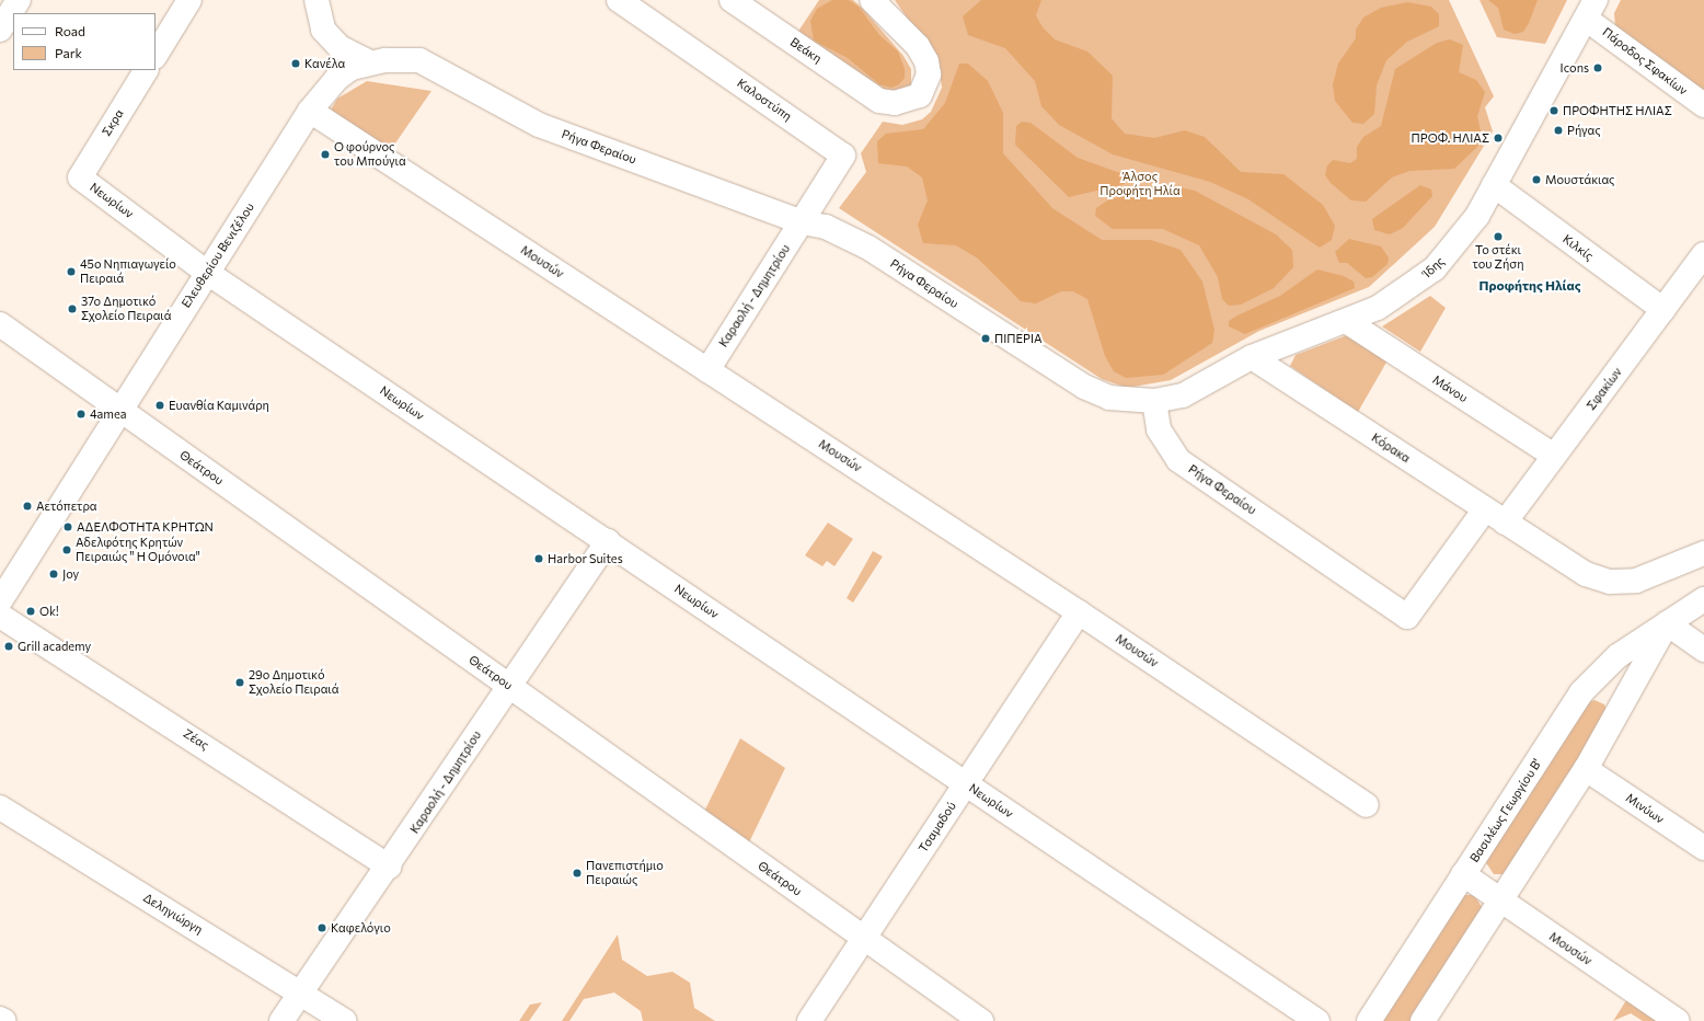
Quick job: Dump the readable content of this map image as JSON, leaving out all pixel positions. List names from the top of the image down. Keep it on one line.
{"streets":{"street":["Βεάκη","Πάροδος Σφακίων","Καλοστύπη","Σκρα","Ρήγα Φεραίου","Νεωρίων","Κιλκίς","Ελευθερίου Βενιζέλου","Μουσών","Ίδης","Καραολή - Δημητρίου","Μάνου","Σφακίων","Κόρακα","Θεάτρου","Ζέας","Μινύων","Βασιλέως Γεωργίου Β'","Τσαμαδού","Δεληγιώργη"]},"crossings":[["Πάροδος Σφακίων","Ίδης"],["Καλοστύπη","Ρήγα Φεραίου"],["Καλοστύπη","Καραολή - Δημητρίου"],["Σκρα","Νεωρίων"],["Ρήγα Φεραίου","Ελευθερίου Βενιζέλου"],["Ρήγα Φεραίου","Ίδης"],["Ρήγα Φεραίου","Καραολή - Δημητρίου"],["Ρήγα Φεραίου","Κόρακα"],["Νεωρίων","Ελευθερίου Βενιζέλου"],["Νεωρίων","Καραολή - Δημητρίου"],["Νεωρίων","Τσαμαδού"],["Κιλκίς","Ίδης"],["Κιλκίς","Σφακίων"],["Ελευθερίου Βενιζέλου","Μουσών"],["Ελευθερίου Βενιζέλου","Θεάτρου"],["Μουσών","Καραολή - Δημητρίου"],["Μουσών","Βασιλέως Γεωργίου Β'"],["Μουσών","Τσαμαδού"],["Ίδης","Μάνου"],["Ίδης","Κόρακα"],["Καραολή - Δημητρίου","Θεάτρου"],["Καραολή - Δημητρίου","Ζέας"],["Καραολή - Δημητρίου","Δεληγιώργη"],["Μάνου","Σφακίων"],["Σφακίων","Κόρακα"],["Θεάτρου","Τσαμαδού"],["Μινύων","Βασιλέως Γεωργίου Β'"]],"districts":["Προφήτης Ηλίας"],"parks":["Άλσος Προφήτη Ηλία"],"places":["Κανέλα","Icons","ΠΡΟΦΗΤΗΣ ΗΛΙΑΣ","Ρήγας","ΠΡΟΦ. ΗΛΙΑΣ","Ο φούρνος του Μπούγια","Μουστάκιας","Το στέκι του Ζήση","45ο Νηπιαγωγείο Πειραιά","37ο Δημοτικό Σχολείο Πειραιά","ΠΙΠΕΡΙΑ","Ευανθία Καμινάρη","4amea","Αετόπετρα","ΑΔΕΛΦΟΤΗΤΑ ΚΡΗΤΏΝ","Αδελφότης Κρητών Πειραιώς \" Η Ομόνοια\"","Harbor Suites","Joy","Ok!","Grill academy","29ο Δημοτικό Σχολείο Πειραιά","Πανεπιστήμιο Πειραιώς","Καφελόγιο"],"legend":["Road","Park"]}
